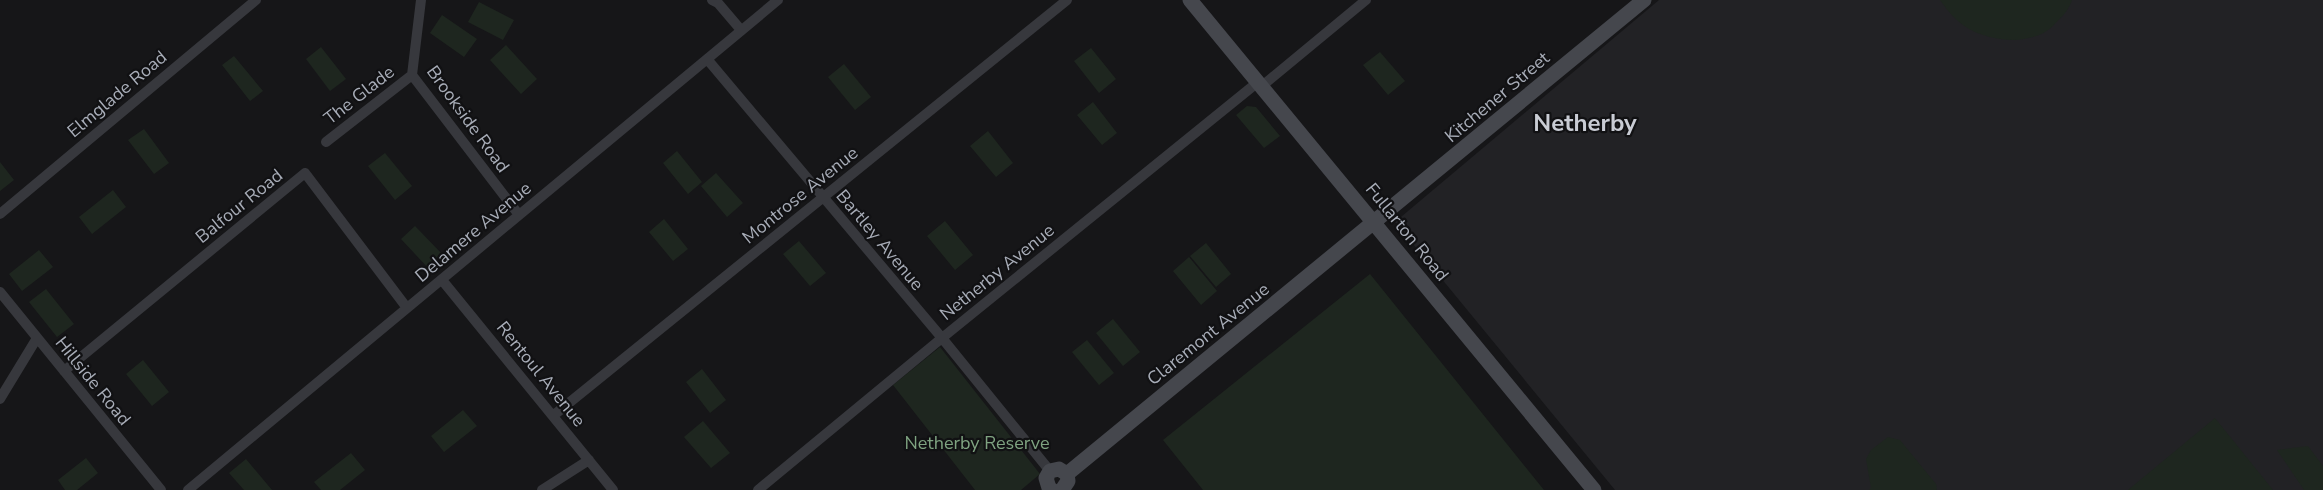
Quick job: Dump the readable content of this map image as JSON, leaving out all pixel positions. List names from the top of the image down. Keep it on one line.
{"streets":{"street":["Elmglade Road","The Glade","Kitchener Street","Brookside Road","Montrose Avenue","Balfour Road","Delamere Avenue","Fullarton Road","Bartley Avenue","Netherby Avenue","Claremont Avenue","Rentoul Avenue","Hillside Road"]},"crossings":[["The Glade","Brookside Road"],["Kitchener Street","Fullarton Road"],["Kitchener Street","Claremont Avenue"],["Brookside Road","Delamere Avenue"],["Montrose Avenue","Bartley Avenue"],["Montrose Avenue","Rentoul Avenue"],["Balfour Road","Delamere Avenue"],["Balfour Road","Hillside Road"],["Delamere Avenue","Bartley Avenue"],["Delamere Avenue","Rentoul Avenue"],["Fullarton Road","Netherby Avenue"],["Fullarton Road","Claremont Avenue"],["Bartley Avenue","Netherby Avenue"],["Bartley Avenue","Claremont Avenue"]],"districts":["Netherby"],"parks":["Netherby Reserve"]}
